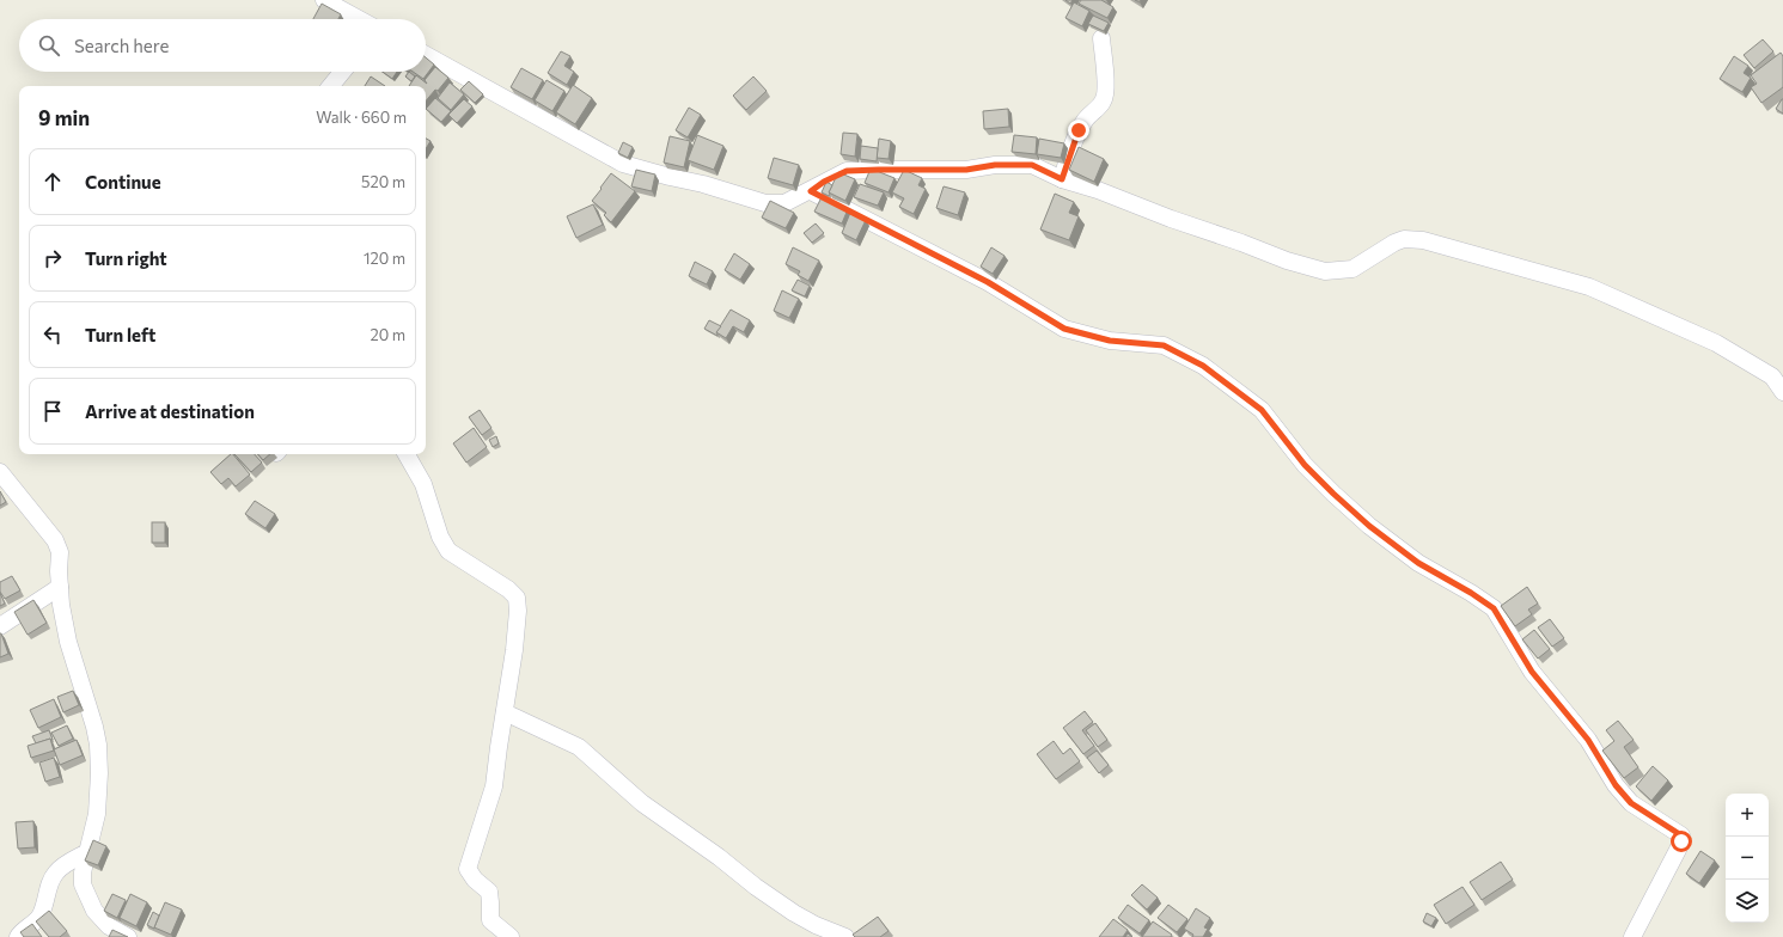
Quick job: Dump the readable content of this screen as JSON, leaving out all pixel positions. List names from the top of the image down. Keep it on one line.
{"page":{"search":"Search here","heading":["9 min","Walk · 660 m"],"list":[["Continue","520 m"],["Turn right","120 m"],["Turn left","20 m"],"Arrive at destination"],"map_buttons":["+","−"]}}
